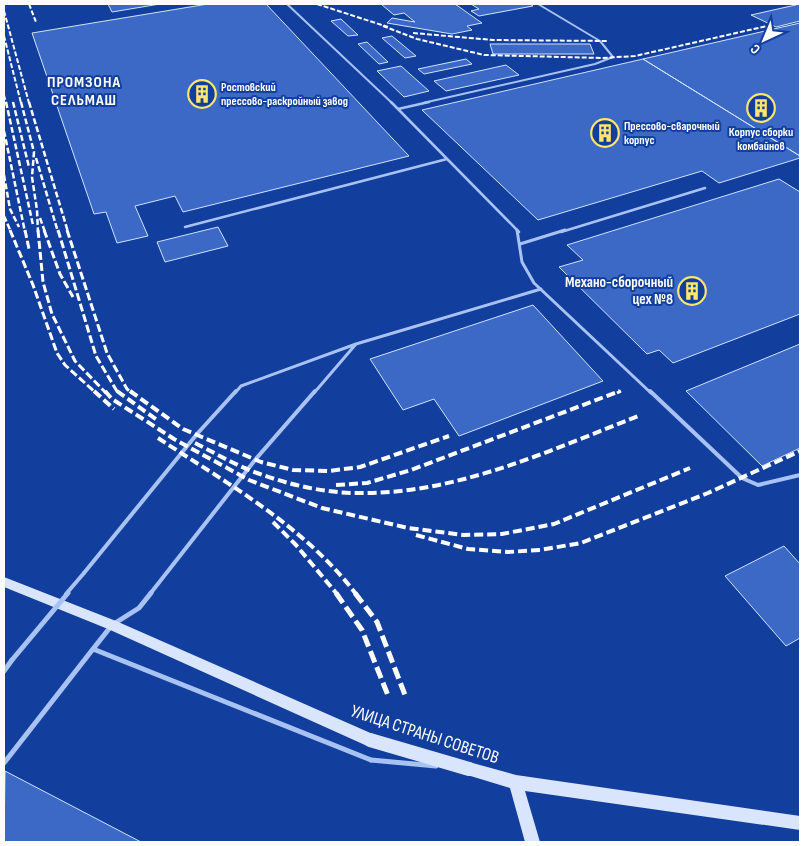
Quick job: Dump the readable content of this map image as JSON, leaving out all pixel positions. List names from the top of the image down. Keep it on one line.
{"streets":{"main road":["УЛИЦА СТРАНЫ СОВЕТОВ"]},"districts":["ПРОМЗОНА СЕЛЬМАШ"],"places":{"building":["Ростовский прессово-раскройный завод","Корпус сборки комбайнов","Прессово-сварочный корпус","Механо-сборочный цех №8"]},"north":"bottom left"}
